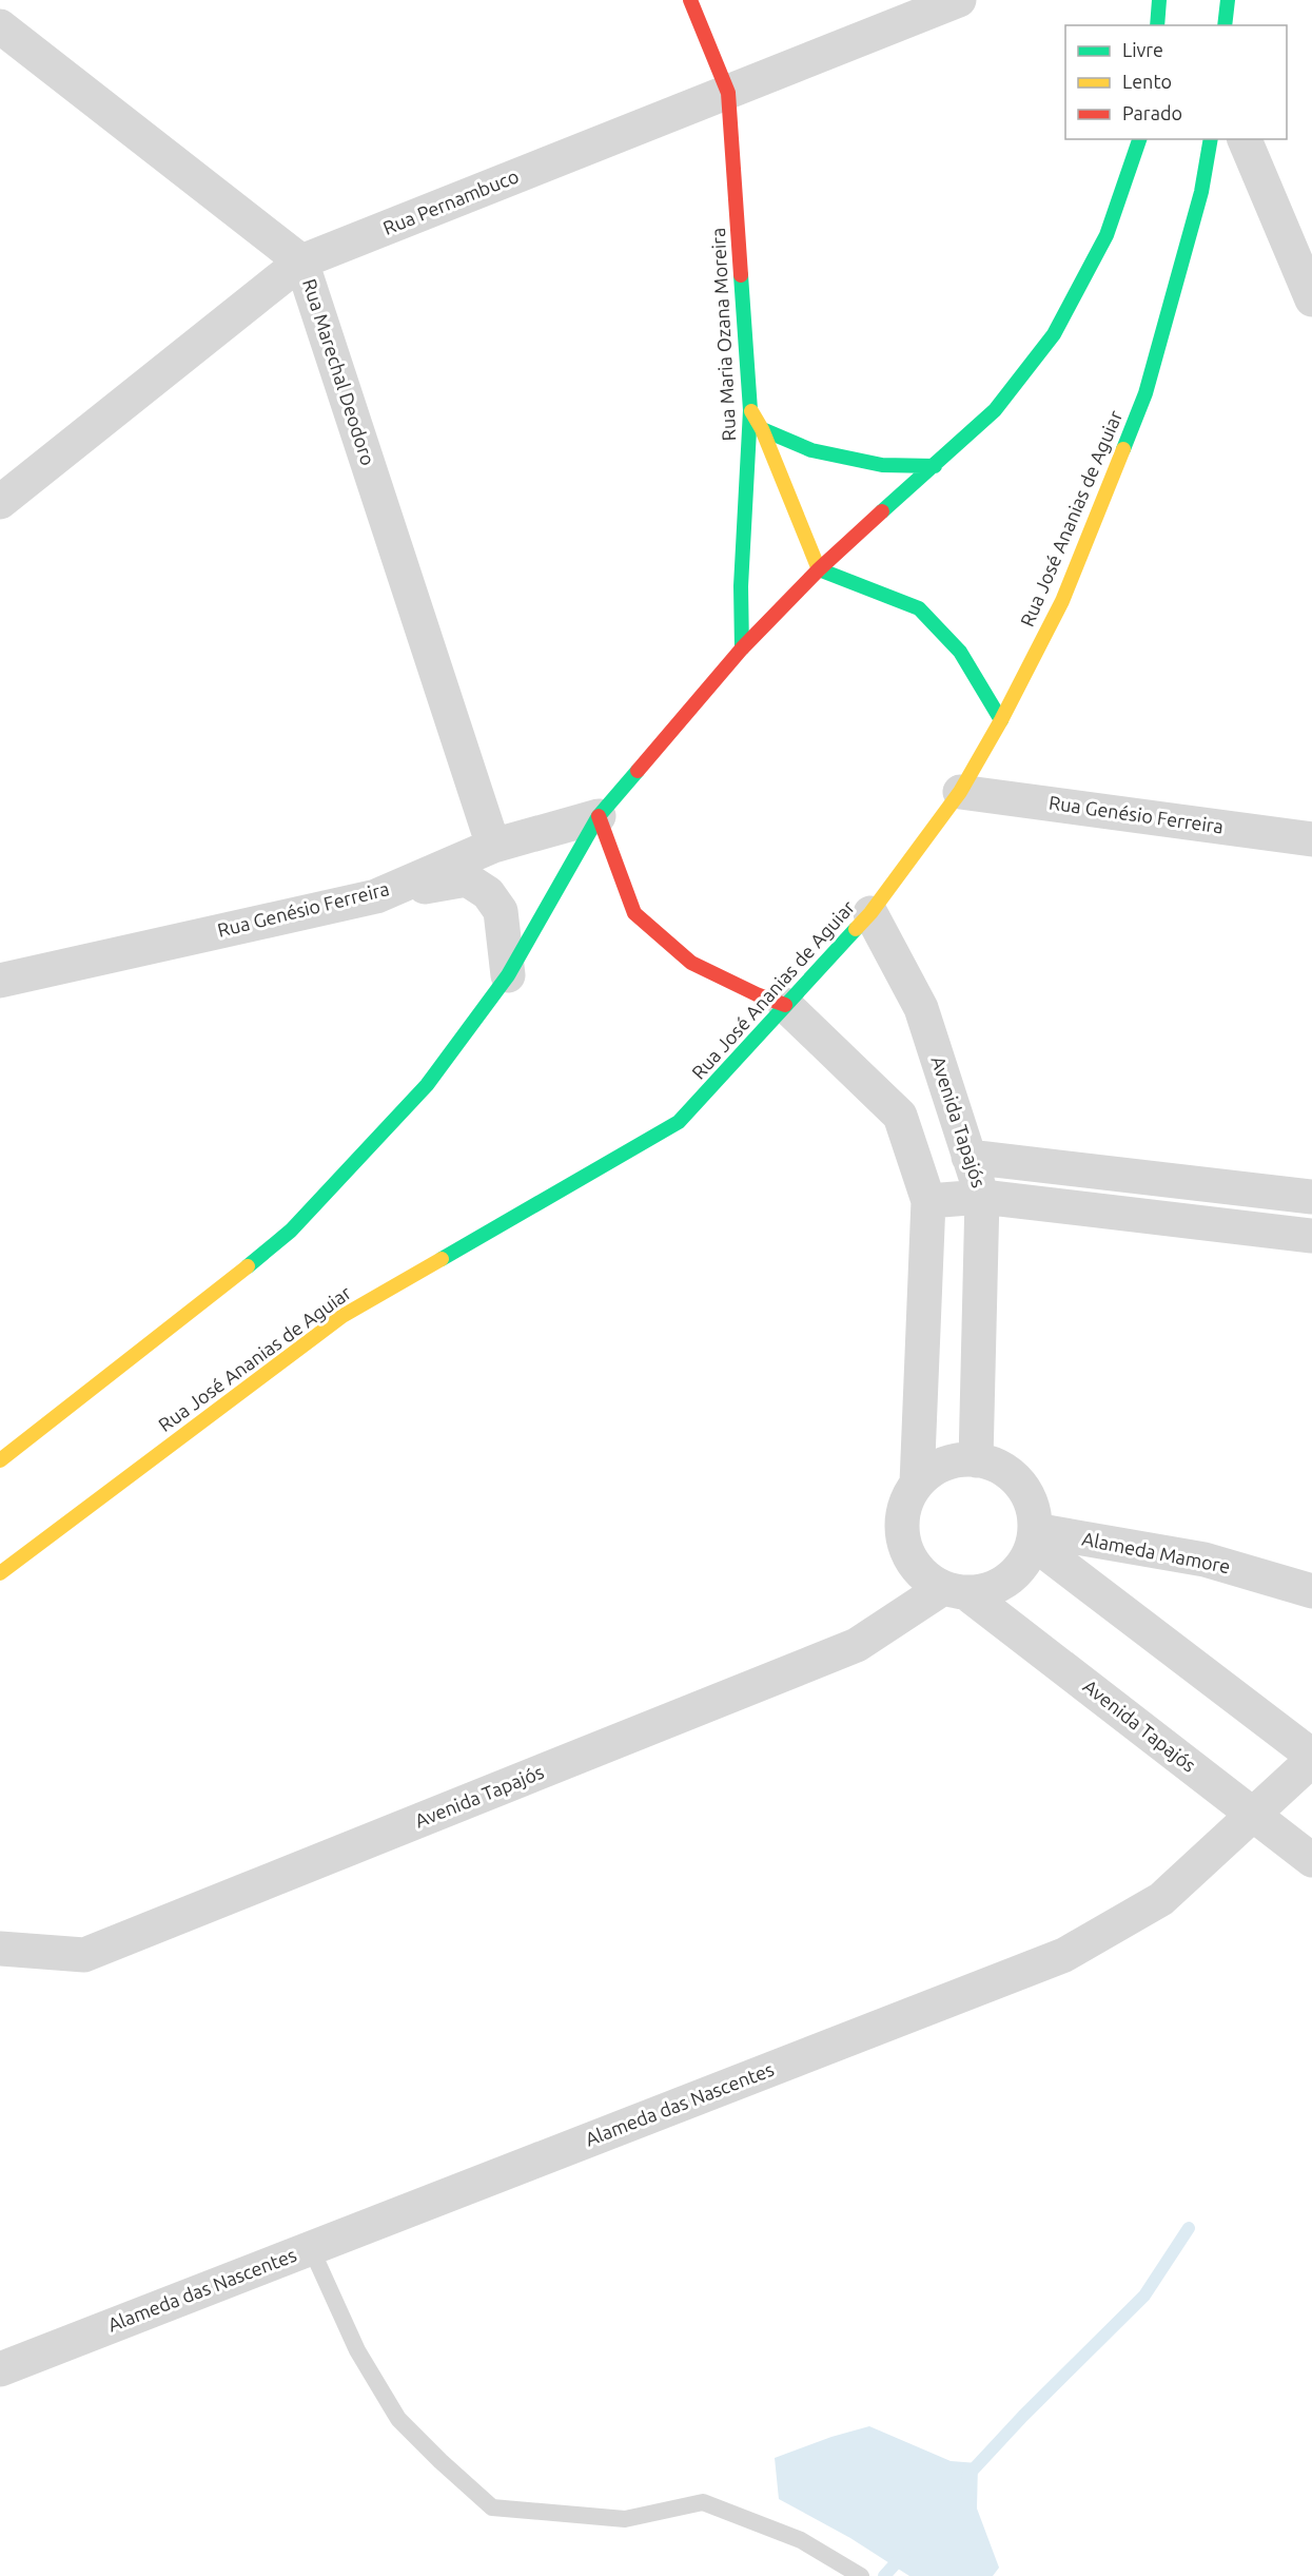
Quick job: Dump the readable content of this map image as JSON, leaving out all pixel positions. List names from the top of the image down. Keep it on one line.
{"streets":{"main road":["Rua Maria Ozana Moreira","Rua José Ananias de Aguiar"],"street":["Rua Pernambuco","Rua Marechal Deodoro","Rua Genésio Ferreira","Avenida Tapajós","Alameda Mamore","Alameda das Nascentes"]},"crossings":[["Rua Pernambuco","Rua Maria Ozana Moreira"],["Rua Pernambuco","Rua Marechal Deodoro"],["Rua Marechal Deodoro","Rua Genésio Ferreira"],["Rua José Ananias de Aguiar","Rua Genésio Ferreira"],["Rua José Ananias de Aguiar","Avenida Tapajós"],["Avenida Tapajós","Alameda Mamore"],["Avenida Tapajós","Alameda das Nascentes"]],"legend":["Livre","Lento","Parado"]}
